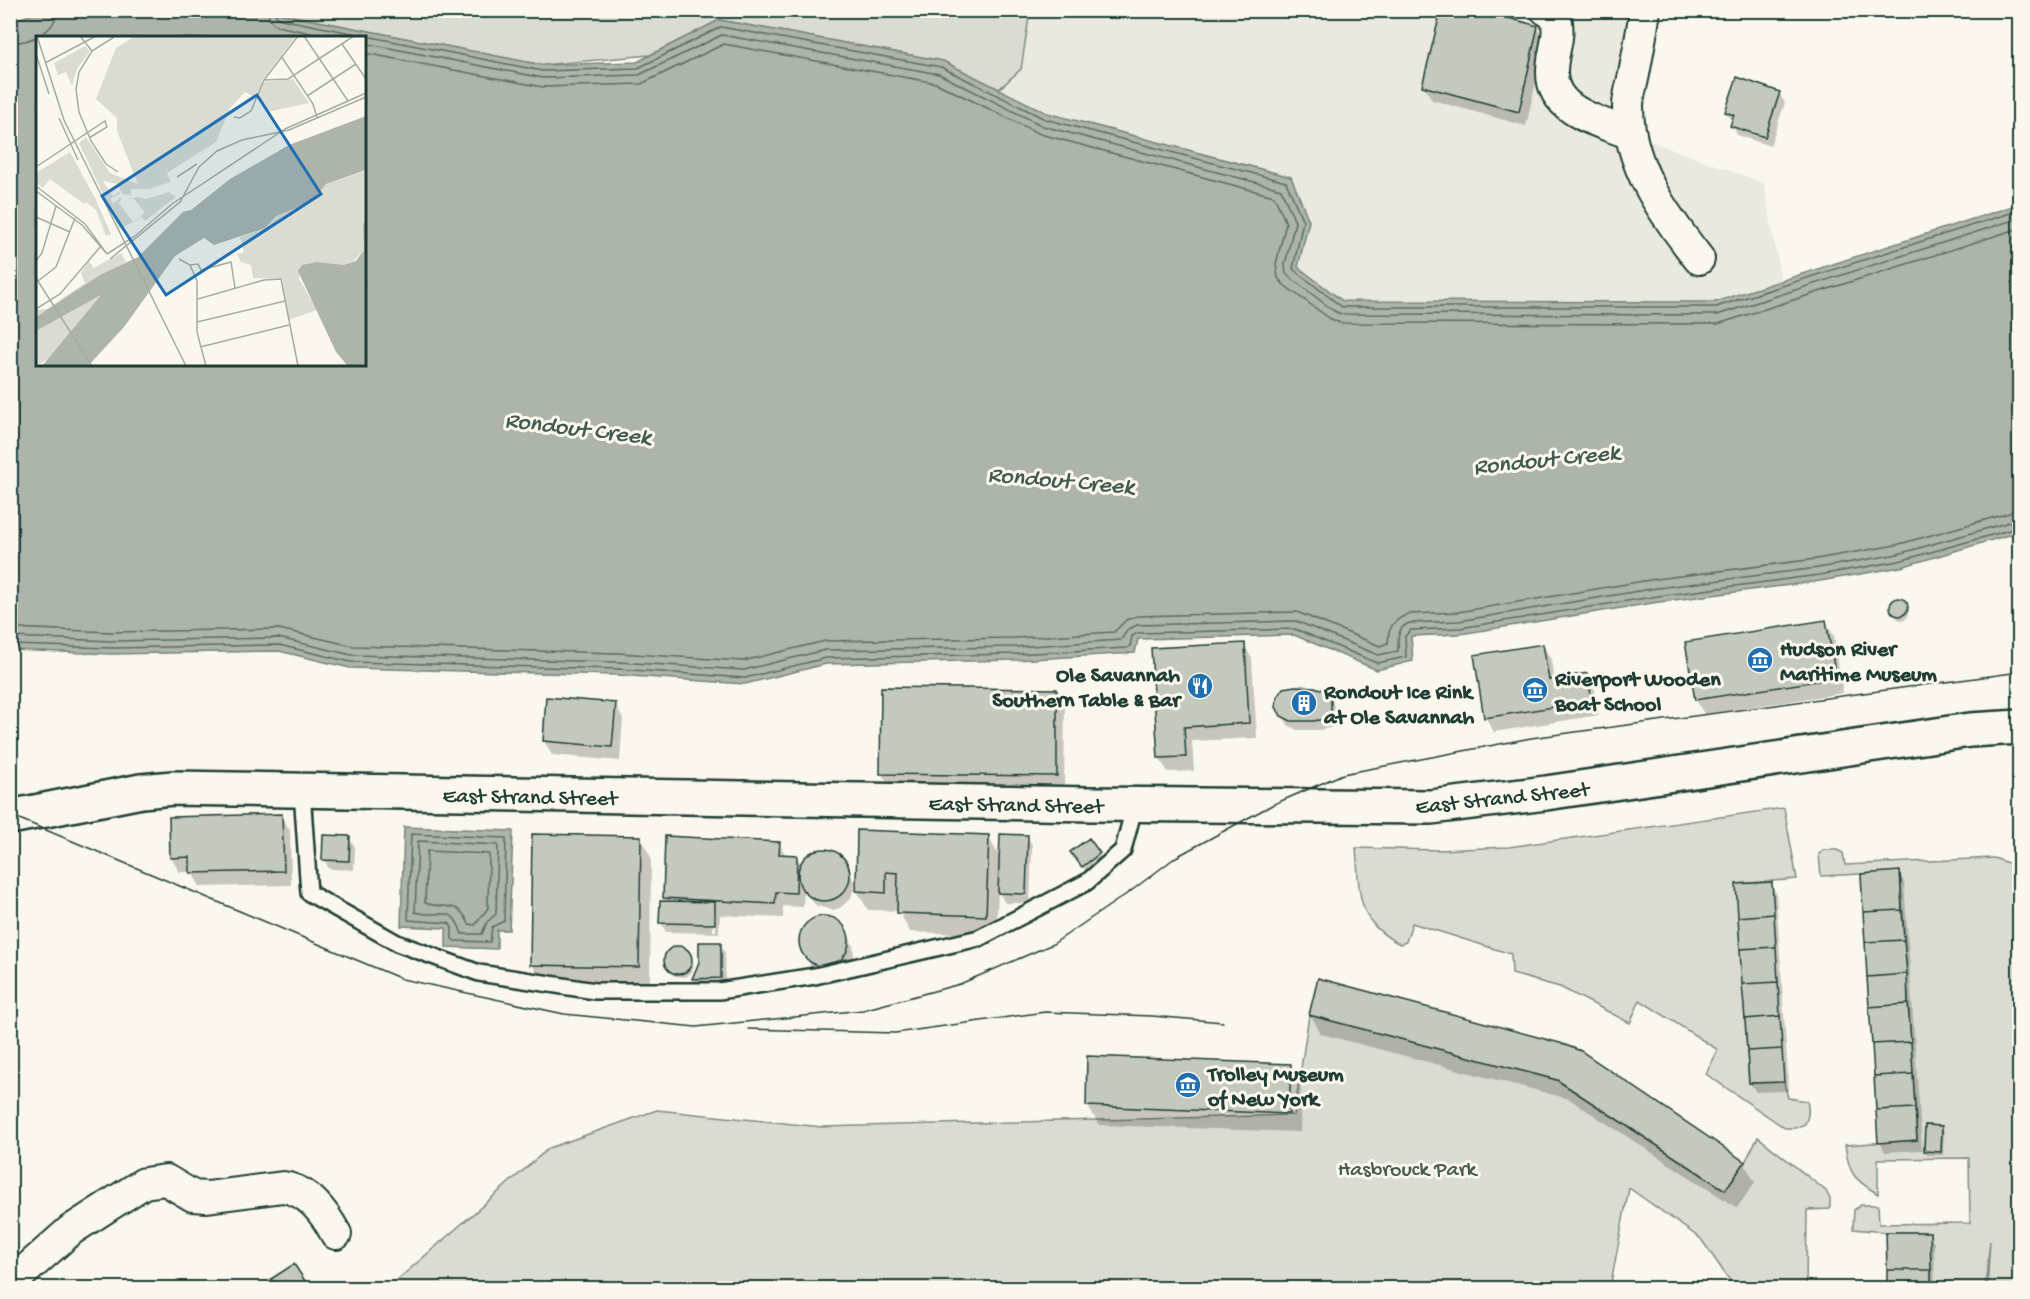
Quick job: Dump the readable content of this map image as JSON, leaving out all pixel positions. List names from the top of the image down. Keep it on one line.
{"streets":{"street":["East Strand Street"]},"water":["Rondout Creek"],"parks":["Hasbrouck Park"],"places":{"museum":["Hudson River Maritime Museum","Riverport Wooden Boat School","Trolley Museum of New York"],"restaurant":["Ole Savannah Southern Table & Bar"],"building":["Rondout Ice Rink at Ole Savannah"]}}
